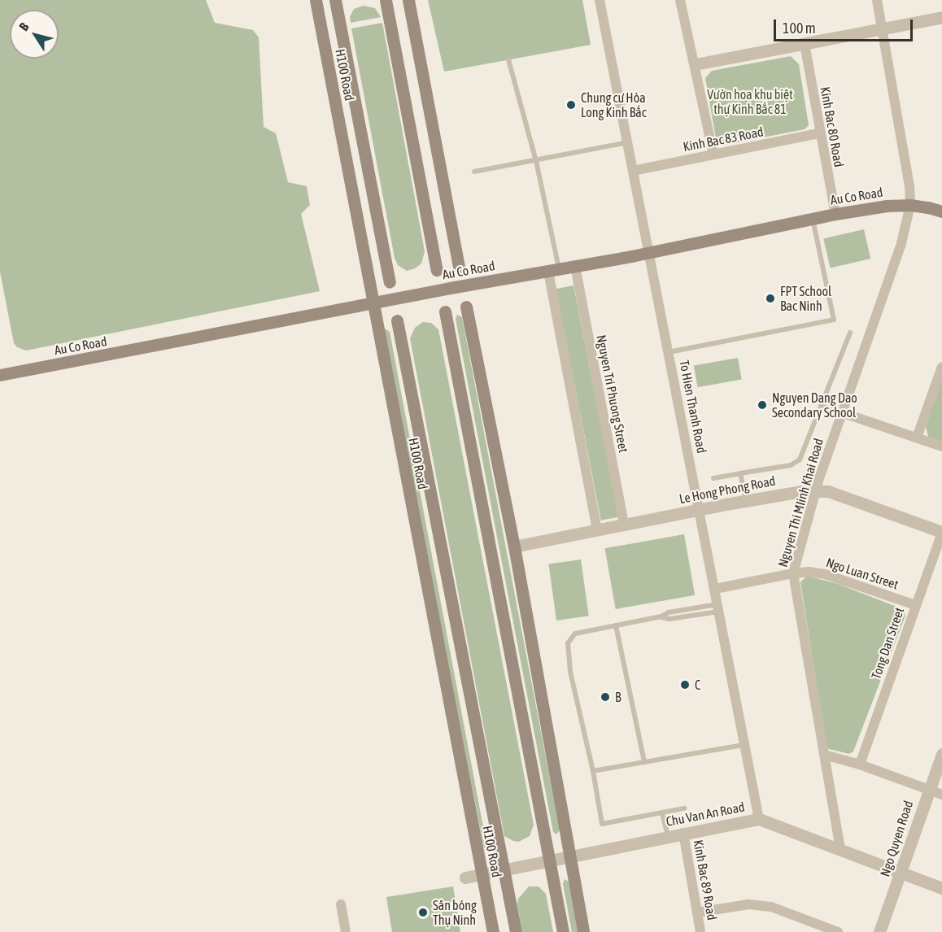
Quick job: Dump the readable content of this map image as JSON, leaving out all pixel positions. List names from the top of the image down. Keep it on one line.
{"streets":{"main road":["H100 Road","Au Co Road"],"street":["Kinh Bac 80 Road","Kinh Bac 83 Road","Nguyen Tri Phuong Street","To Hien Thanh Road","Le Hong Phong Road","Nguyen Thi MIinh Khai Road","Ngo Luan Street","Tong Dan Street","Chu Van An Road","Ngo Quyen Road","Kinh Bac 89 Road"]},"crossings":[["H100 Road","Au Co Road"],["H100 Road","Chu Van An Road"],["Kinh Bac 80 Road","Kinh Bac 83 Road"],["Kinh Bac 80 Road","Au Co Road"],["Kinh Bac 83 Road","To Hien Thanh Road"],["Au Co Road","Nguyen Tri Phuong Street"],["Au Co Road","To Hien Thanh Road"],["Au Co Road","Nguyen Thi MIinh Khai Road"],["Nguyen Tri Phuong Street","Le Hong Phong Road"],["To Hien Thanh Road","Le Hong Phong Road"],["To Hien Thanh Road","Ngo Luan Street"],["To Hien Thanh Road","Chu Van An Road"],["Le Hong Phong Road","Nguyen Thi MIinh Khai Road"],["Le Hong Phong Road","Tong Dan Street"],["Nguyen Thi MIinh Khai Road","Ngo Luan Street"],["Nguyen Thi MIinh Khai Road","Chu Van An Road"],["Ngo Luan Street","Tong Dan Street"],["Chu Van An Road","Ngo Quyen Road"],["Chu Van An Road","Kinh Bac 89 Road"]],"parks":["Vườn hoa khu biệt thự Kinh Bắc 81"],"places":["Chung cư Hòa Long Kinh Bắc","FPT School Bac Ninh","Nguyen Dang Dao Secondary School","C","B","Sân bóng Thụ Ninh"],"scale_bar":"100 m","north":"top left"}
